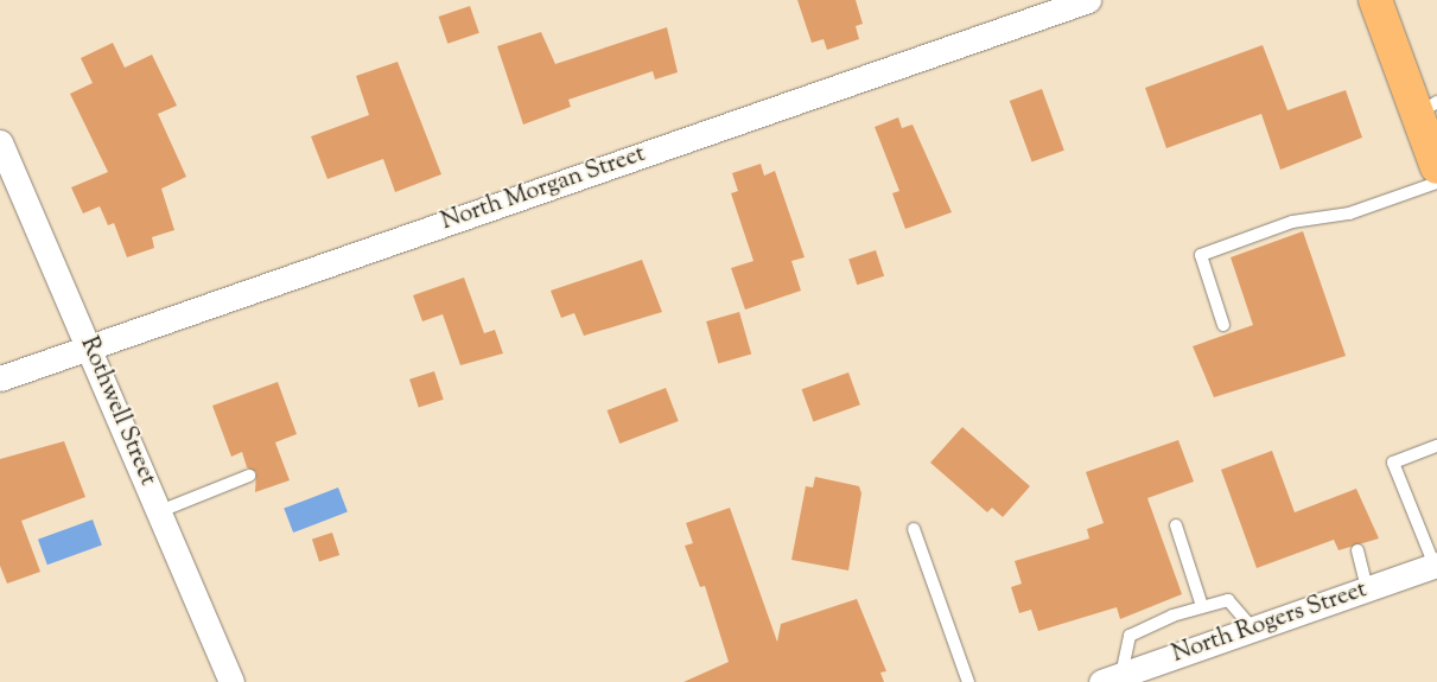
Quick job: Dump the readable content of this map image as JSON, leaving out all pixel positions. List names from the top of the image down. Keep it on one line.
{"streets":{"street":["North Morgan Street","Rothwell Street","North Rogers Street"]},"crossings":[["North Morgan Street","Rothwell Street"]]}
